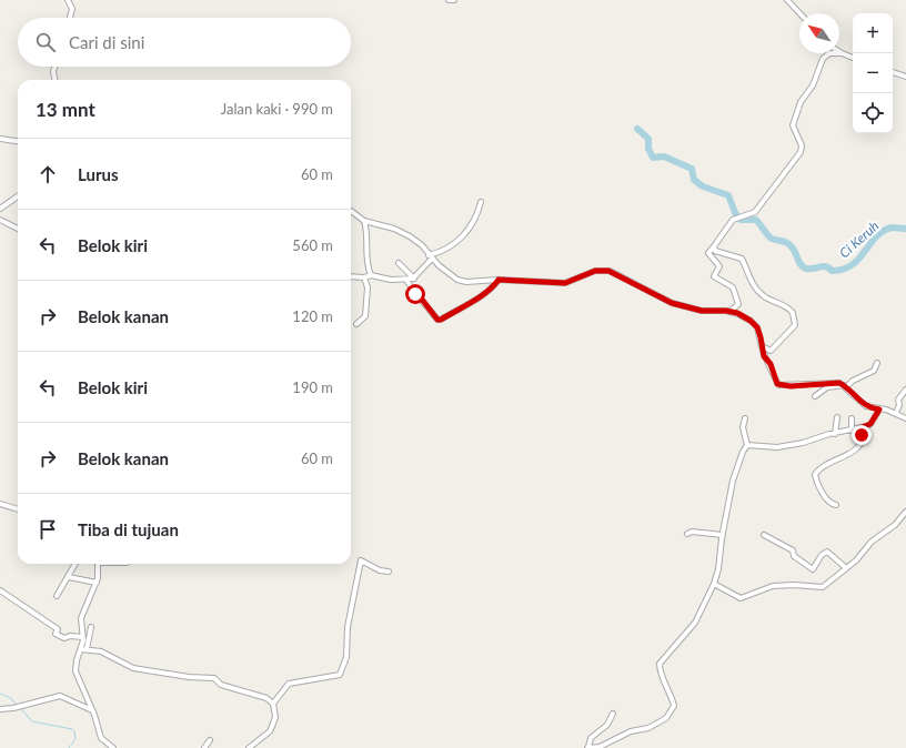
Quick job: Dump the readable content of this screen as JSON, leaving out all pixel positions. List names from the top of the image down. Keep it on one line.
{"water":["Ci Keruh"],"north":"top left","page":{"map_buttons":["+","−"],"search":"Cari di sini","heading":["13 mnt","Jalan kaki · 990 m"],"list":[["Lurus","60 m"],["Belok kiri","560 m"],["Belok kanan","120 m"],["Belok kiri","190 m"],["Belok kanan","60 m"],"Tiba di tujuan"]}}
